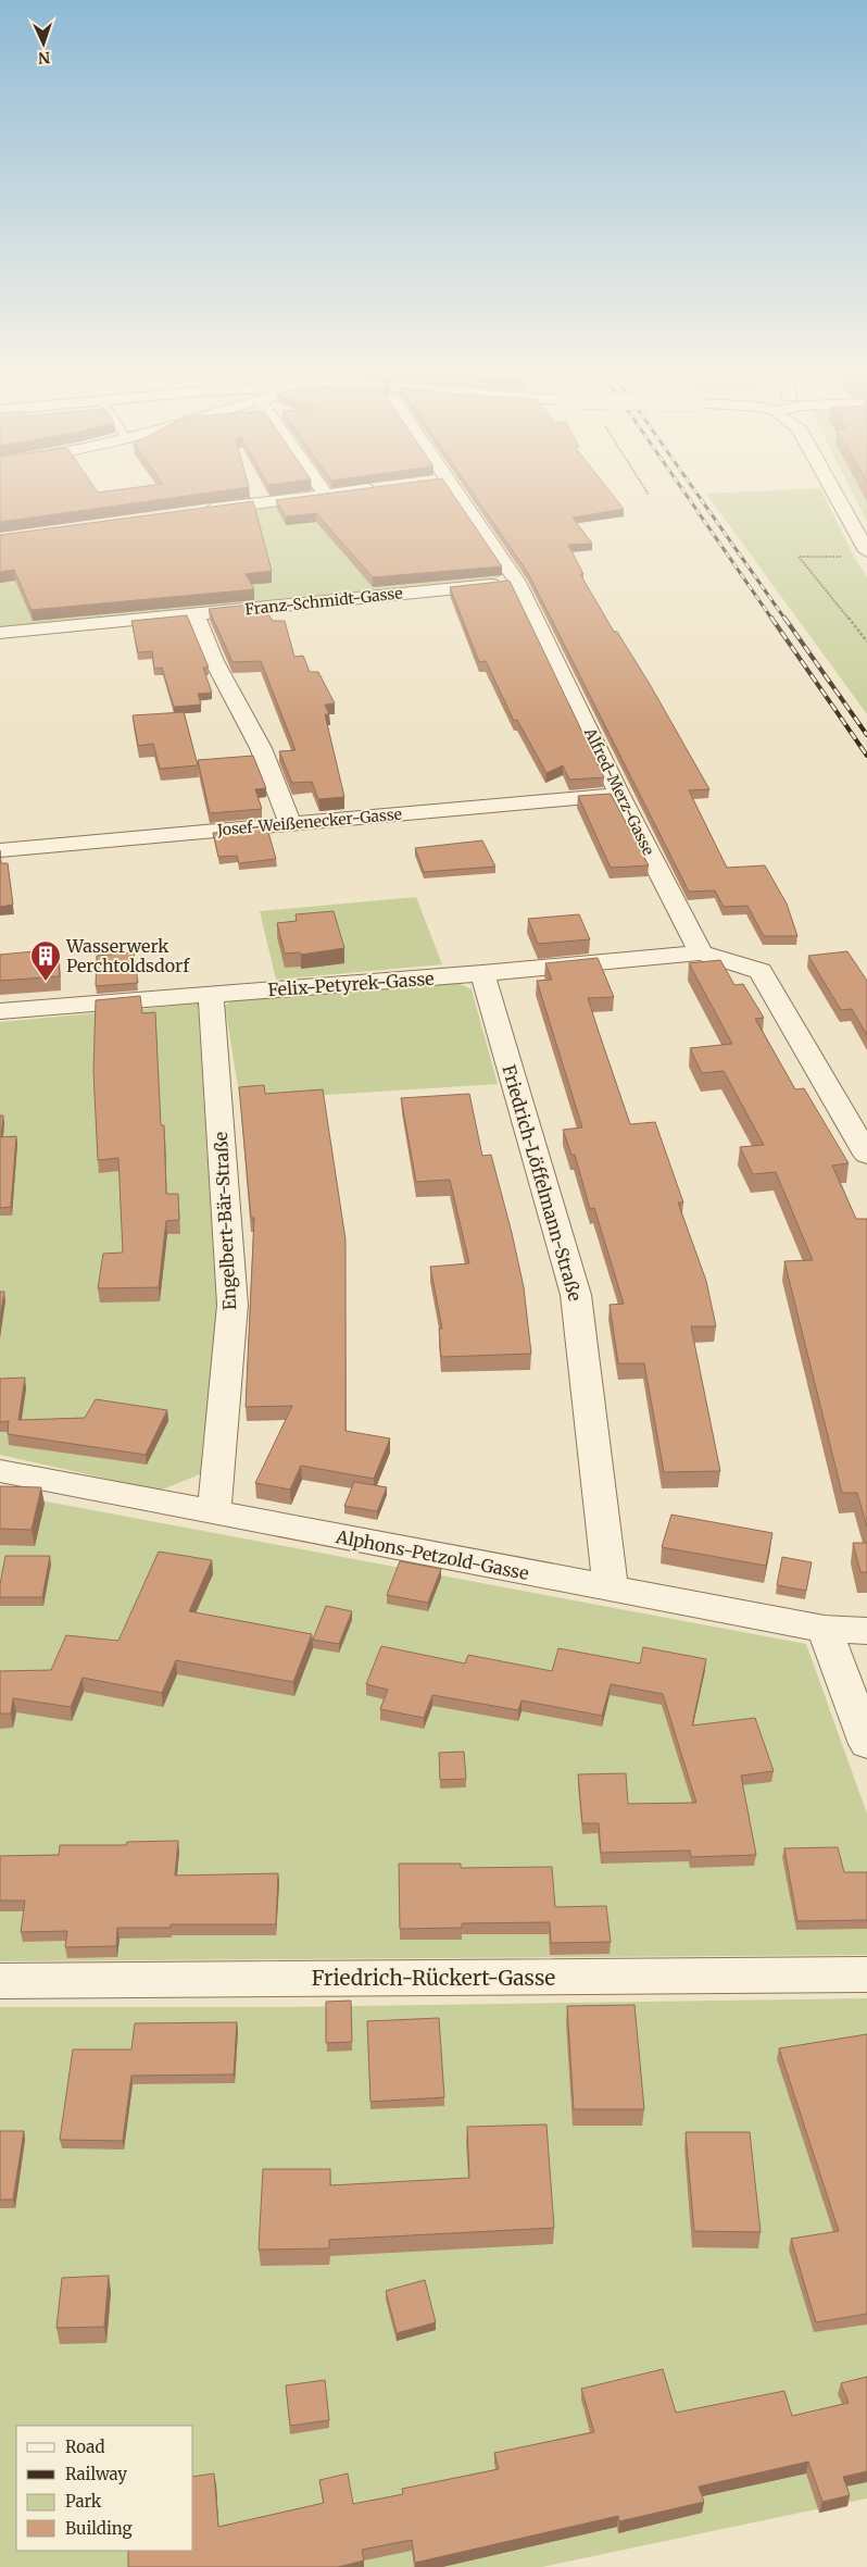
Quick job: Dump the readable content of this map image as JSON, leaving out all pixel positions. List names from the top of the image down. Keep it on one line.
{"streets":{"street":["Franz-Schmidt-Gasse","Alfred-Merz-Gasse","Josef-Weißenecker-Gasse","Felix-Petyrek-Gasse","Friedrich-Löffelmann-Straße","Engelbert-Bär-Straße","Alphons-Petzold-Gasse","Friedrich-Rückert-Gasse"]},"crossings":[["Franz-Schmidt-Gasse","Alfred-Merz-Gasse"],["Alfred-Merz-Gasse","Josef-Weißenecker-Gasse"],["Alfred-Merz-Gasse","Felix-Petyrek-Gasse"],["Felix-Petyrek-Gasse","Friedrich-Löffelmann-Straße"],["Felix-Petyrek-Gasse","Engelbert-Bär-Straße"],["Friedrich-Löffelmann-Straße","Alphons-Petzold-Gasse"],["Engelbert-Bär-Straße","Alphons-Petzold-Gasse"]],"places":{"building":["Wasserwerk Perchtoldsdorf"]},"legend":["Road","Railway","Park","Building"],"north":"bottom"}
